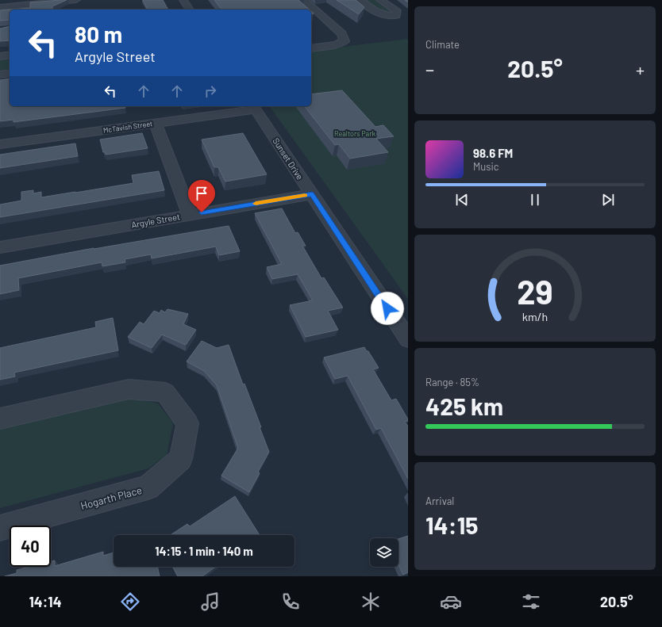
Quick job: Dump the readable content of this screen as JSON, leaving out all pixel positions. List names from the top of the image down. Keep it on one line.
{"streets":{"street":["McTavish Street","Sunset Drive","Argyle Street","Hogarth Place"]},"crossings":[["McTavish Street","Sunset Drive"],["Sunset Drive","Argyle Street"]],"parks":["Realtors Park"],"page":{"tile":["Climate",["Range · 85%","425 km"],["Arrival","14:15"]],"turn":["80 m","Argyle Street"],"heat":["−","20.5°","+"],"song":["98.6 FM","Music"],"limit":"40","trip":"14:15 · 1 min · 140 m","tabs":["14:14","20.5°"],"gauge":["29","km/h"]}}
